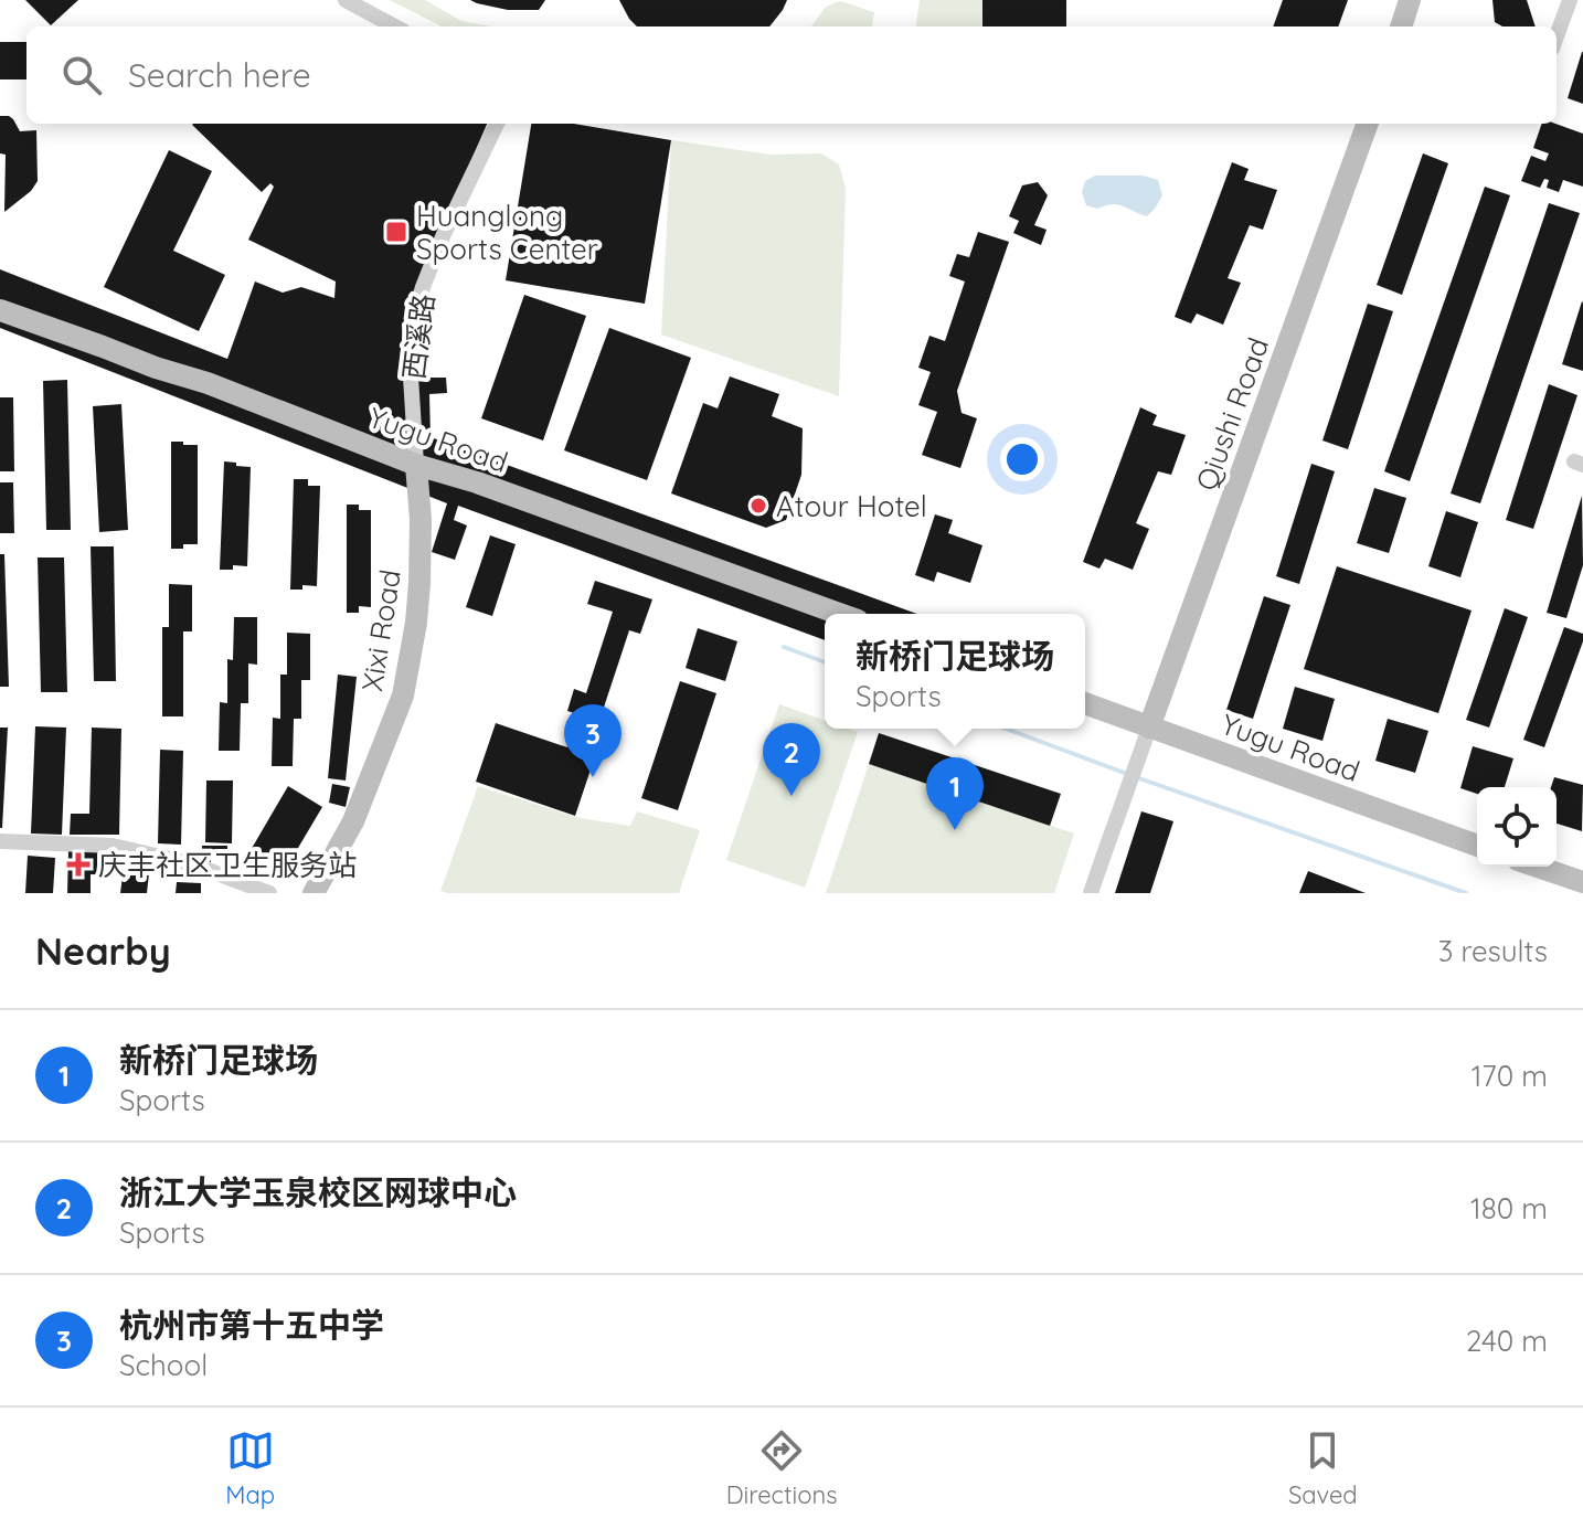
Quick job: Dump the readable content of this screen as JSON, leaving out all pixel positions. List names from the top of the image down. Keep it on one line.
{"streets":{"main road":["Qiushi Road","Yugu Road","Xixi Road"],"street":["西溪路"]},"crossings":[["西溪路","Yugu Road"],["西溪路","Xixi Road"],["Qiushi Road","Yugu Road"],["Yugu Road","Xixi Road"]],"places":{"transit":["Huanglong Sports Center"],"other":["Atour Hotel"],"health":["庆丰社区卫生服务站"]},"page":{"search":"Search here","popup":["新桥门足球场","Sports"],"pins":["3","2","1"],"heading":["Nearby","3 results"],"list":[{"mark":"1","name":"新桥门足球场","note":"Sports","value":"170 m"},{"mark":"2","name":"浙江大学玉泉校区网球中心","note":"Sports","value":"180 m"},{"mark":"3","name":"杭州市第十五中学","note":"School","value":"240 m"}],"nav":["Map","Directions","Saved"]}}
